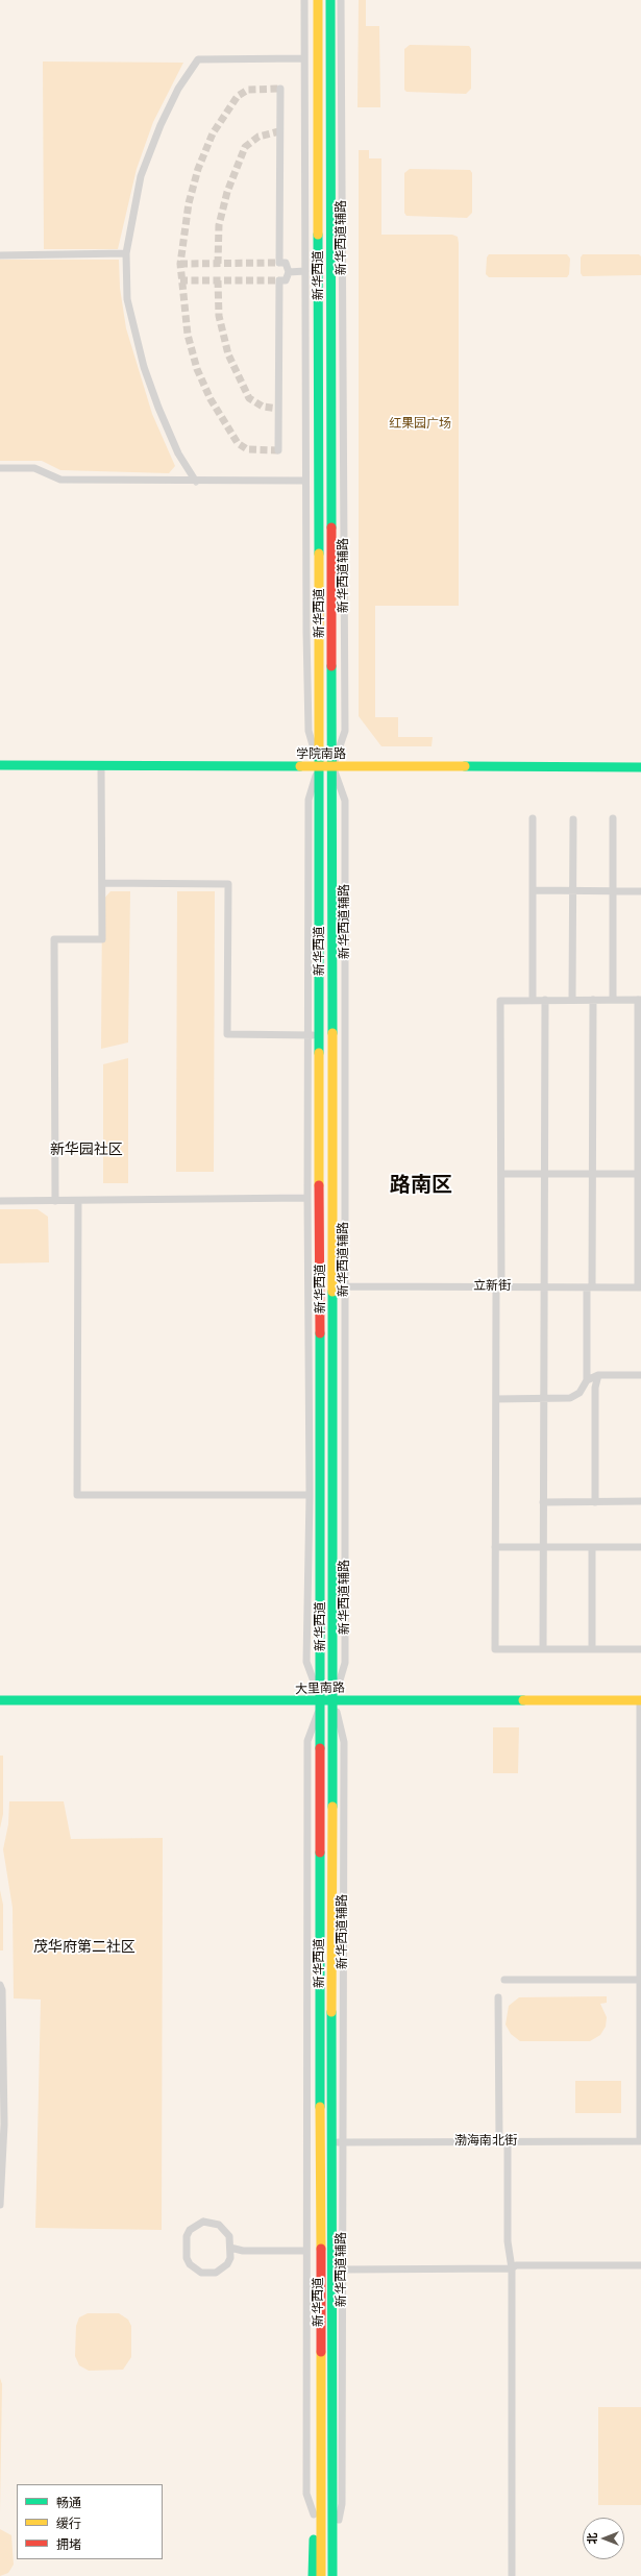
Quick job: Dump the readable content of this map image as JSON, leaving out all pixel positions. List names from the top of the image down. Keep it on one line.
{"streets":{"main road":["新华西道","学院南路","大里南路"],"street":["新华西道辅路","立新街","渤海南北街"]},"crossings":[["新华西道辅路","新华西道"],["新华西道辅路","学院南路"],["新华西道辅路","立新街"],["新华西道辅路","大里南路"],["新华西道辅路","渤海南北街"],["新华西道","学院南路"],["新华西道","大里南路"],["新华西道","渤海南北街"]],"districts":["新华园社区","路南区","茂华府第二社区"],"parks":["红果园广场"],"legend":["畅通","缓行","拥堵"],"north":"left"}
